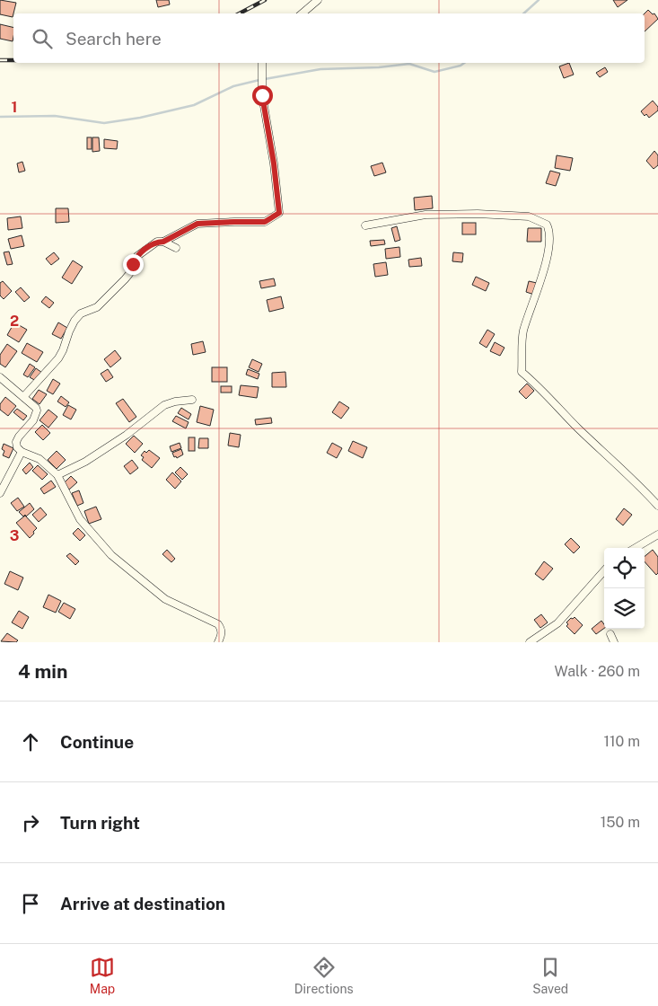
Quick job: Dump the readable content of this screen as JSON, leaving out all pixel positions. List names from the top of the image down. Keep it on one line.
{"page":{"search":"Search here","heading":["4 min","Walk · 260 m"],"list":[["Continue","110 m"],["Turn right","150 m"],"Arrive at destination"],"nav":["Map","Directions","Saved"]},"grid":{"rows":["1","2","3"]}}
